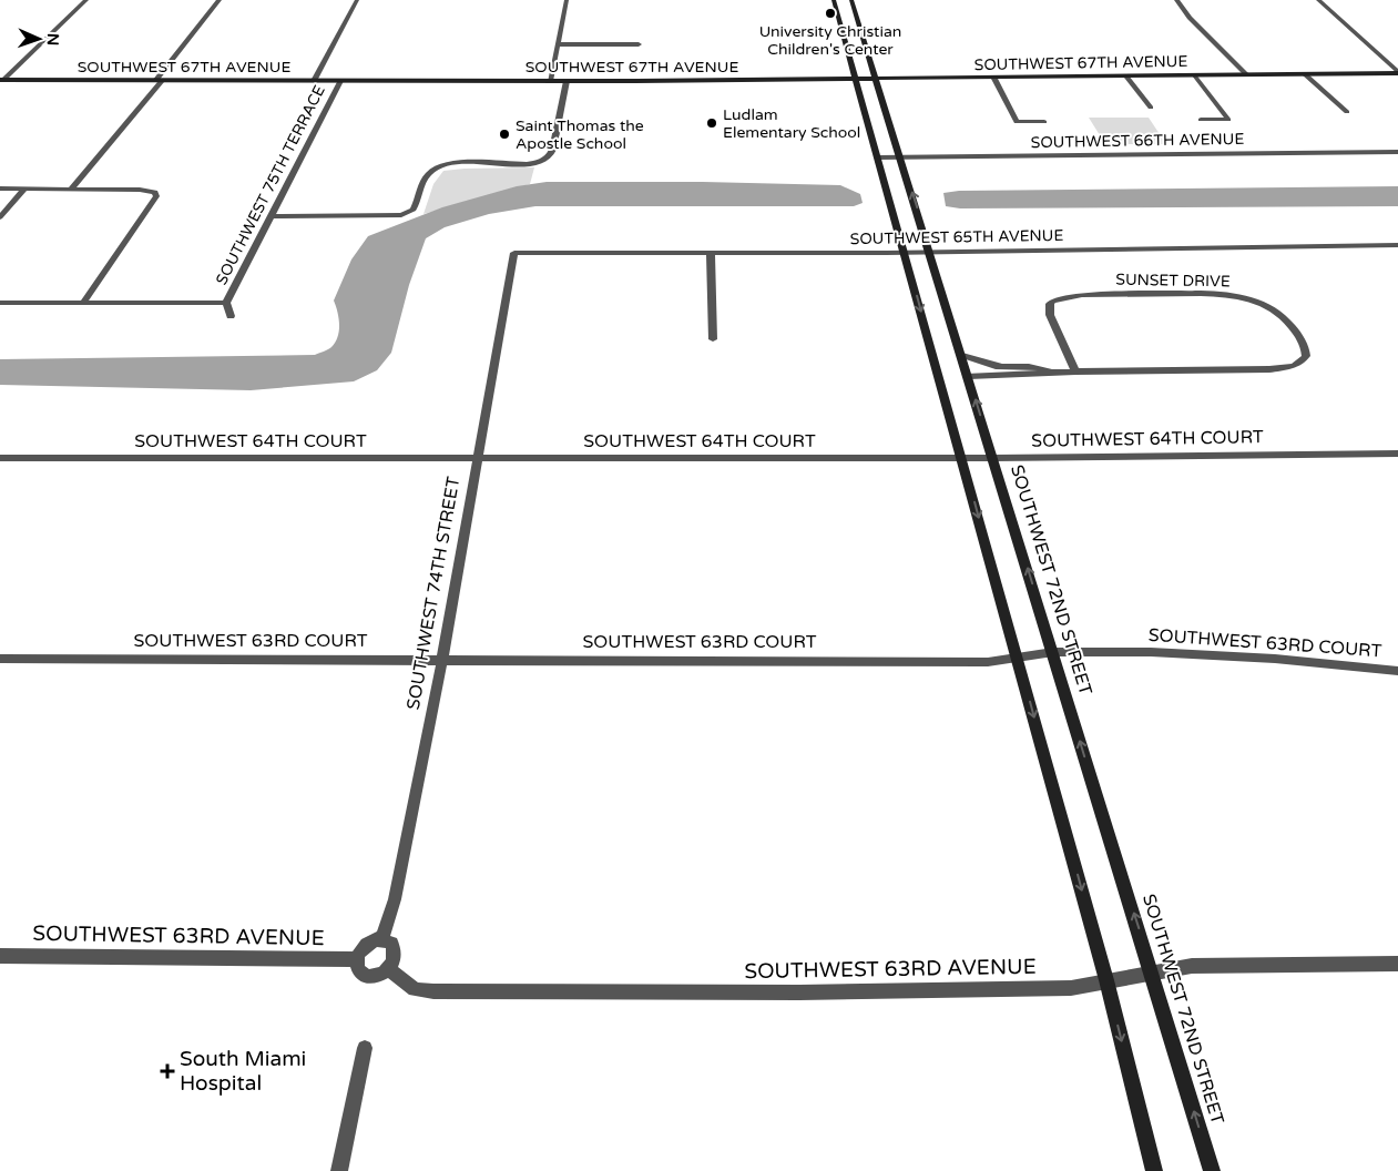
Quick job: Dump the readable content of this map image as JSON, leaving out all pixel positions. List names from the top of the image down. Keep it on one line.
{"streets":{"main road":["SOUTHWEST 67TH AVENUE","SOUTHWEST 72ND STREET"],"street":["SOUTHWEST 66TH AVENUE","SOUTHWEST 75TH TERRACE","SOUTHWEST 65TH AVENUE","SUNSET DRIVE","SOUTHWEST 64TH COURT","SOUTHWEST 74TH STREET","SOUTHWEST 63RD COURT","SOUTHWEST 63RD AVENUE"]},"crossings":[["SOUTHWEST 67TH AVENUE","SOUTHWEST 75TH TERRACE"],["SOUTHWEST 67TH AVENUE","SOUTHWEST 72ND STREET"],["SOUTHWEST 66TH AVENUE","SOUTHWEST 72ND STREET"],["SOUTHWEST 65TH AVENUE","SOUTHWEST 72ND STREET"],["SOUTHWEST 65TH AVENUE","SOUTHWEST 74TH STREET"],["SOUTHWEST 64TH COURT","SOUTHWEST 72ND STREET"],["SOUTHWEST 64TH COURT","SOUTHWEST 74TH STREET"],["SOUTHWEST 72ND STREET","SOUTHWEST 63RD COURT"],["SOUTHWEST 72ND STREET","SOUTHWEST 63RD AVENUE"],["SOUTHWEST 74TH STREET","SOUTHWEST 63RD COURT"],["SOUTHWEST 74TH STREET","SOUTHWEST 63RD AVENUE"]],"places":{"other":["University Christian Children's Center","Ludlam Elementary School","Saint Thomas the Apostle School"],"health":["South Miami Hospital"]},"north":"right"}
